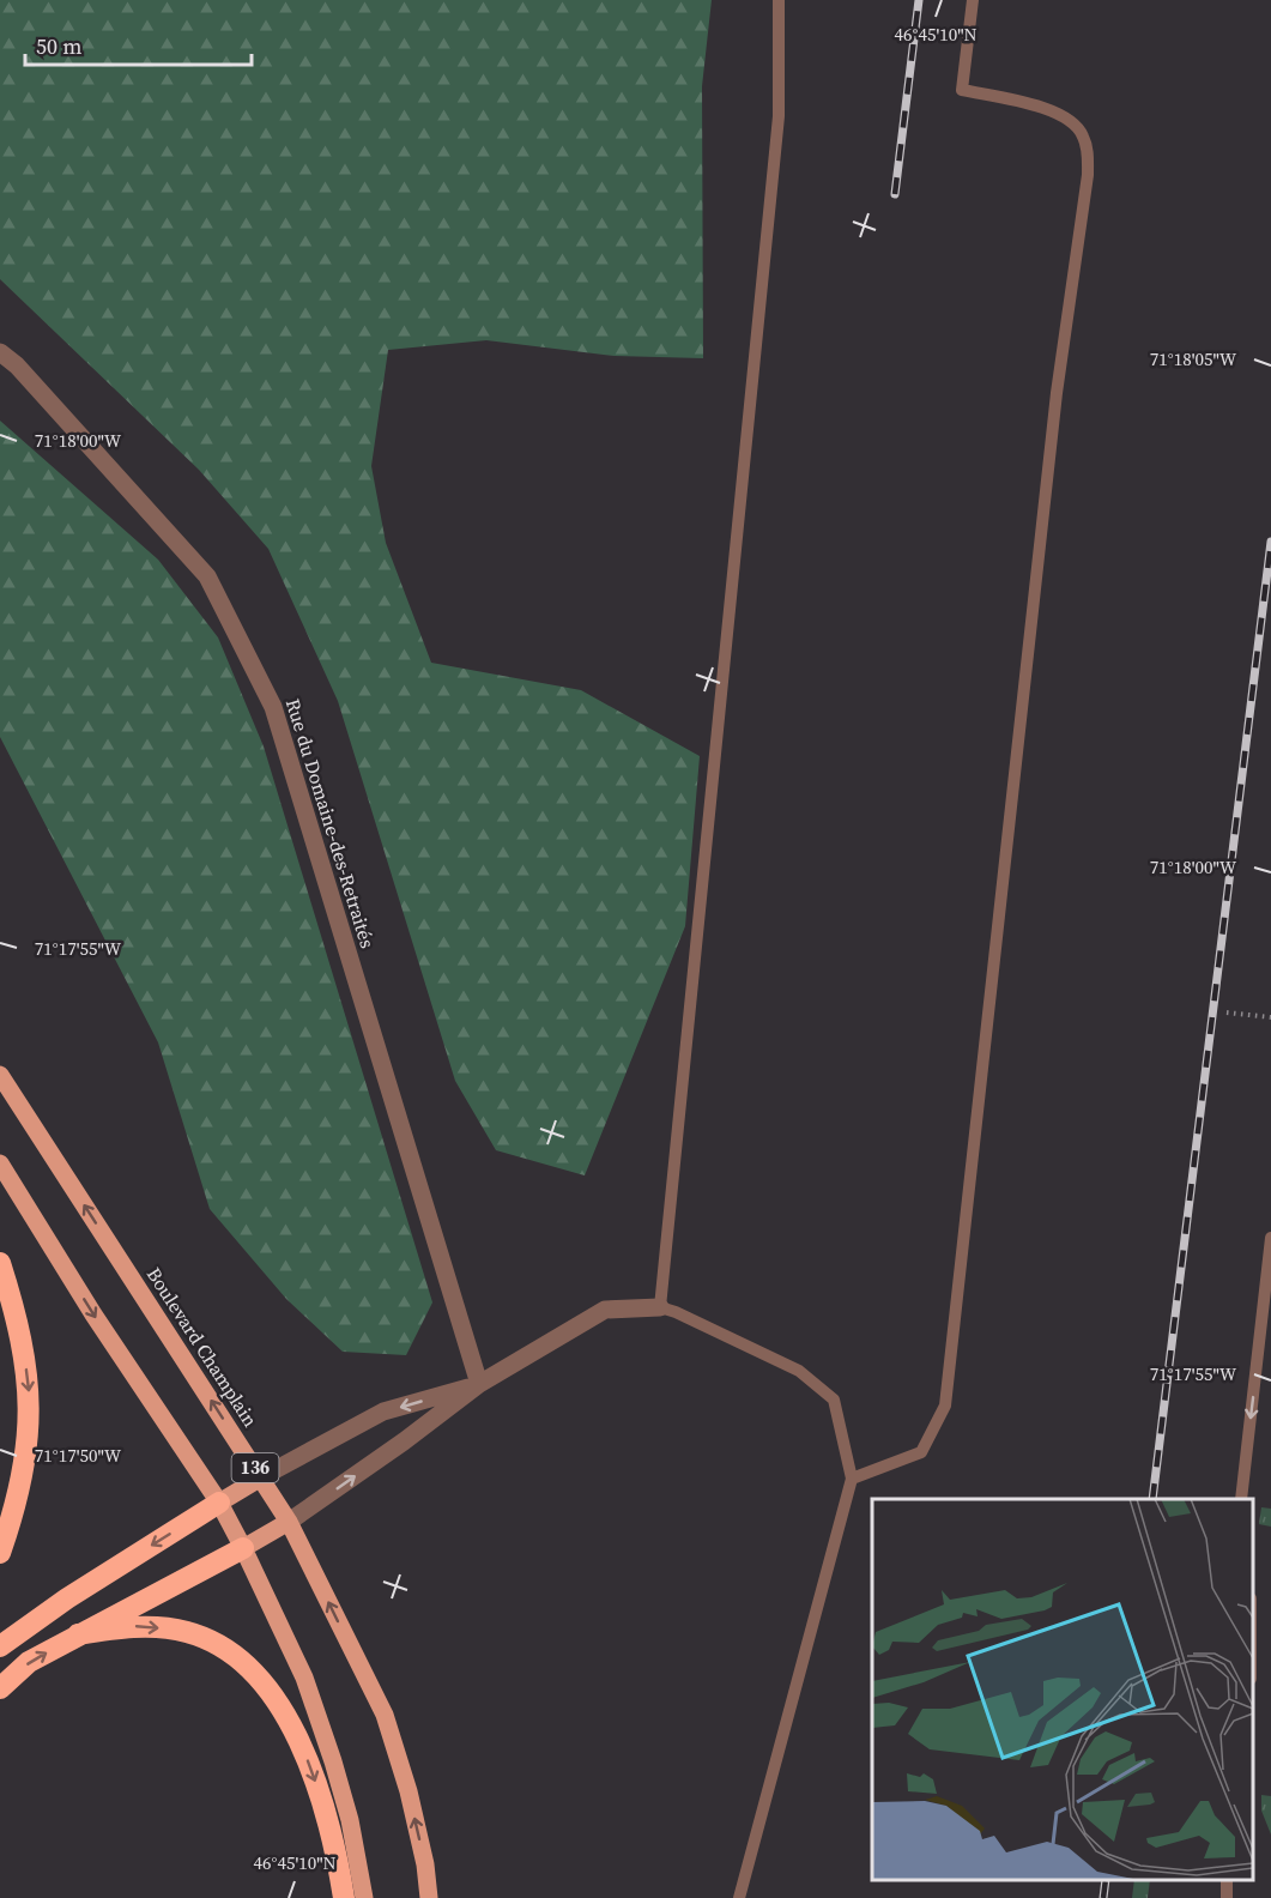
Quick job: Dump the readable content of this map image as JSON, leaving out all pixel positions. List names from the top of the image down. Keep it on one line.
{"streets":{"main road":["Boulevard Champlain","136"],"street":["Rue du Domaine-des-Retraités"]},"scale_bar":"50 m","coordinates":["46°45'10\"N","71°18'05\"W","71°18'00\"W","71°17'55\"W","71°17'50\"W"]}
